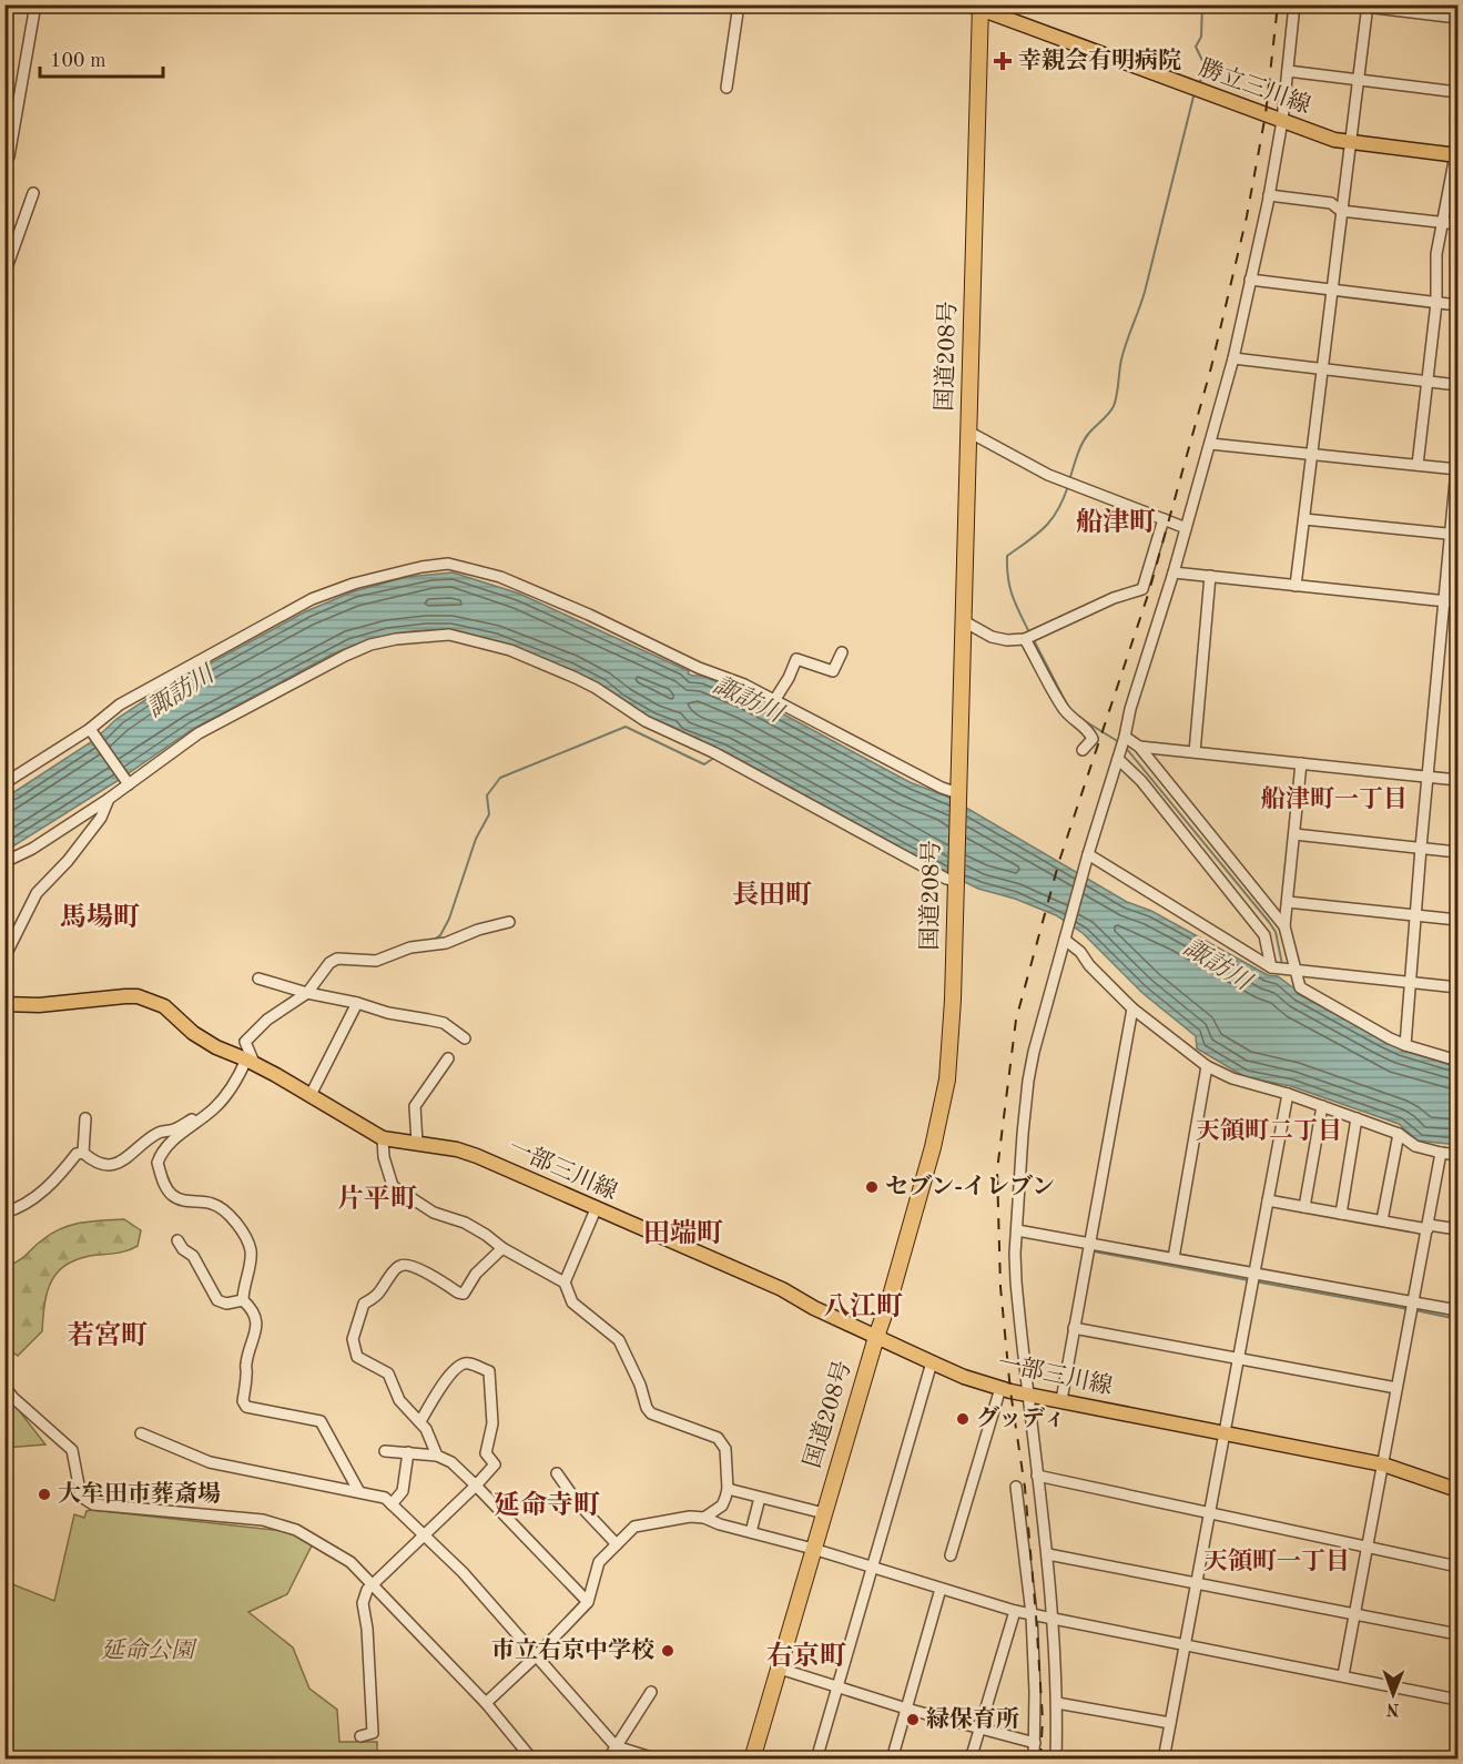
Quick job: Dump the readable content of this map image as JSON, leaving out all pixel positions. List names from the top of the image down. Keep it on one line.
{"streets":{"highway":["国道208号"],"main road":["勝立三川線","一部三川線"]},"crossings":[["勝立三川線","国道208号"],["国道208号","一部三川線"]],"districts":["船津町","船津町一丁目","長田町","馬場町","天領町二丁目","片平町","田端町","八江町","若宮町","延命寺町","天領町一丁目","右京町"],"water":["諏訪川"],"parks":["延命公園"],"places":{"health":["幸親会有明病院"],"other":["セブン-イレブン","グッディ","大牟田市葬斎場","市立右京中学校","緑保育所"]},"scale_bar":"100 m","north":"bottom"}
